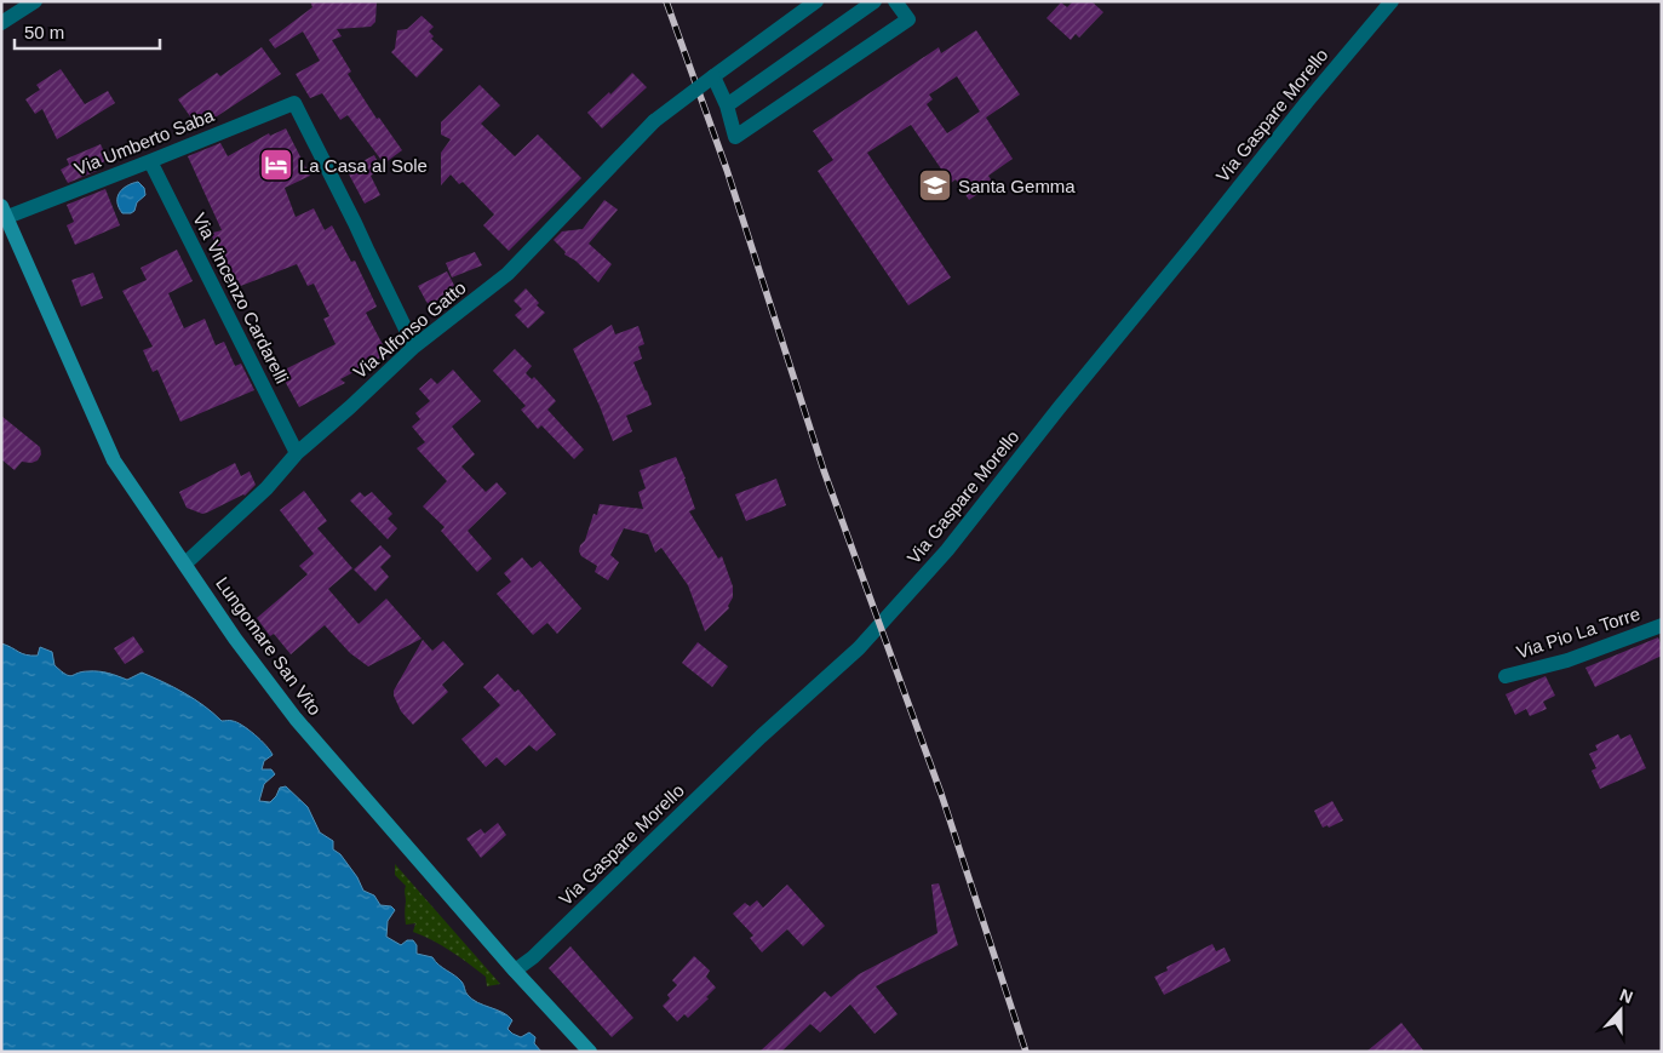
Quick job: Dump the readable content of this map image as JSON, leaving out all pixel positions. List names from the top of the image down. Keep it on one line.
{"streets":{"main road":["Lungomare San Vito"],"street":["Via Gaspare Morello","Via Umberto Saba","Via Vincenzo Cardarelli","Via Alfonso Gatto","Via Pio La Torre"]},"crossings":[["Via Gaspare Morello","Lungomare San Vito"],["Via Umberto Saba","Via Vincenzo Cardarelli"],["Via Umberto Saba","Via Alfonso Gatto"],["Via Umberto Saba","Lungomare San Vito"],["Via Vincenzo Cardarelli","Via Alfonso Gatto"],["Via Alfonso Gatto","Lungomare San Vito"]],"places":{"hotel":["La Casa al Sole"],"school or university":["Santa Gemma"]},"scale_bar":"50 m","north":"top"}
